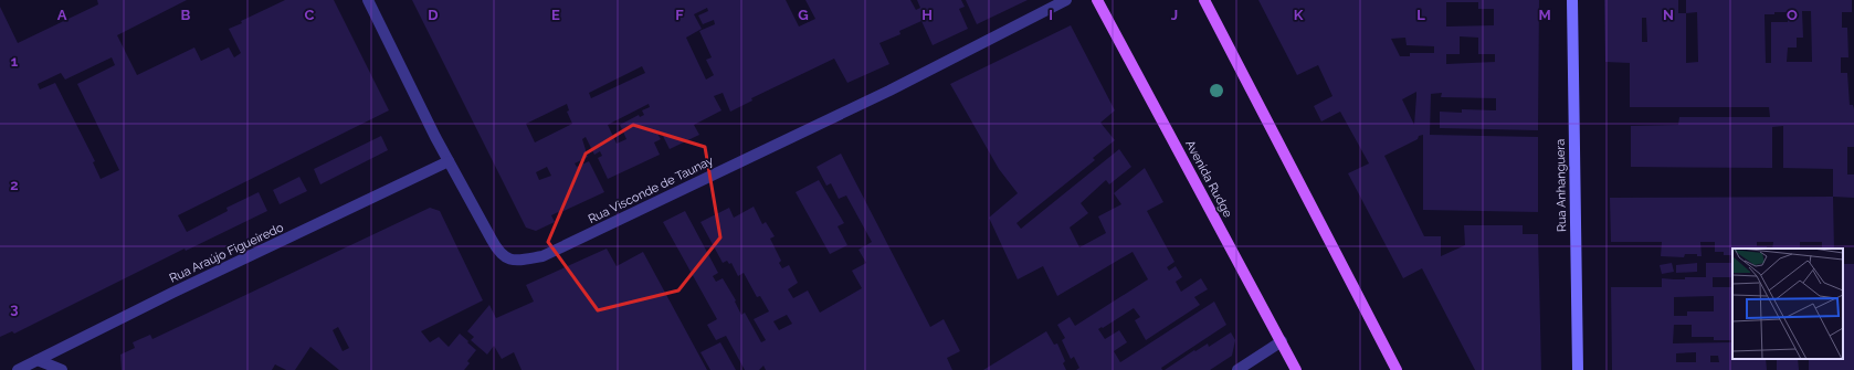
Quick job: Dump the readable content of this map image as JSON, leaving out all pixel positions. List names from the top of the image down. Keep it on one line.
{"streets":{"main road":["Avenida Rudge"],"street":["Rua Anhanguera","Rua Visconde de Taunay","Rua Araújo Figueiredo"]},"crossings":[["Rua Visconde de Taunay","Rua Araújo Figueiredo"]],"grid":{"columns":["A","B","C","D","E","F","G","H","I","J","K","L","M","N","O"],"rows":["1","2","3"]}}
